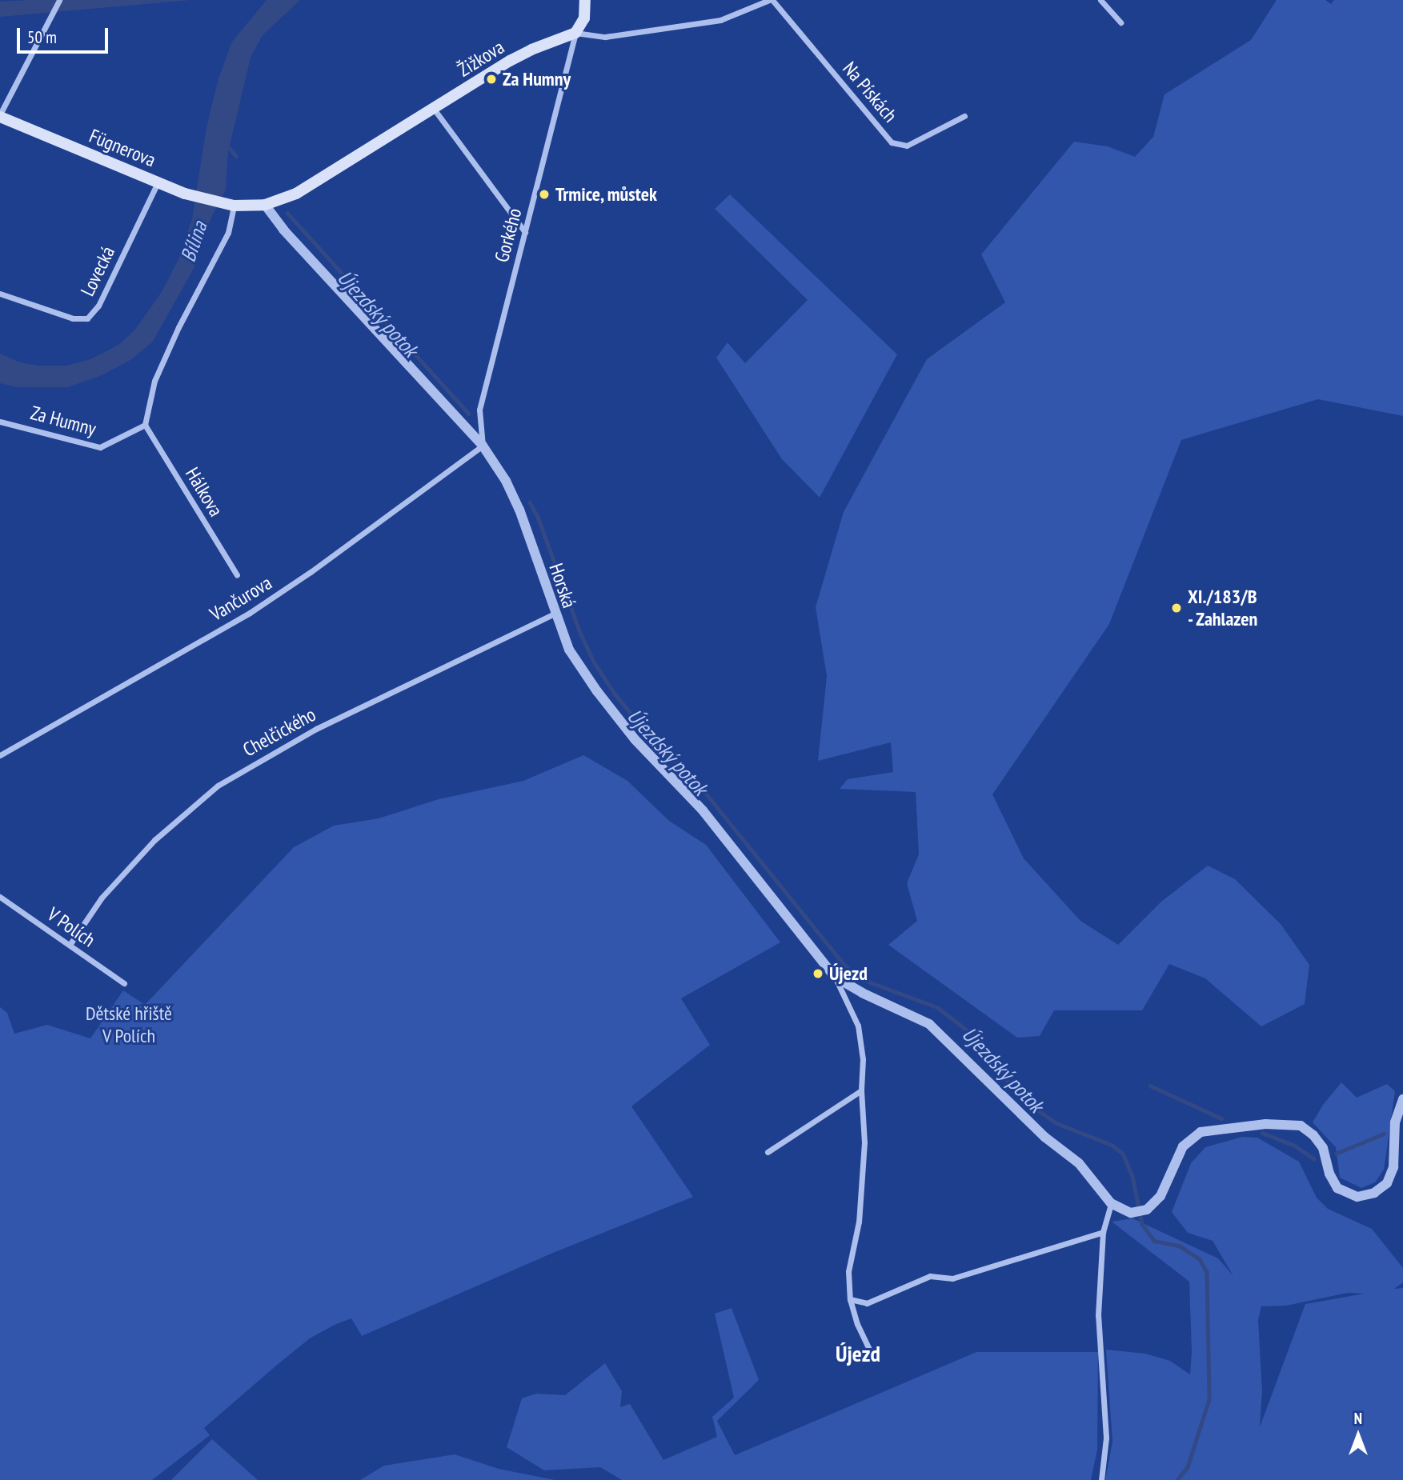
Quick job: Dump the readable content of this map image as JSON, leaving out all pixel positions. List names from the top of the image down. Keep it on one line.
{"streets":{"main road":["Žižkova","Fügnerova"],"street":["Na Pískách","Gorkého","Lovecká","Za Humny","Hálkova","Horská","Vančurova","Chelčického","V Polích"]},"crossings":[["Žižkova","Na Pískách"],["Žižkova","Fügnerova"],["Žižkova","Gorkého"],["Žižkova","Horská"],["Fügnerova","Lovecká"],["Gorkého","Horská"],["Gorkého","Vančurova"],["Za Humny","Hálkova"],["Horská","Vančurova"],["Horská","Chelčického"],["Chelčického","V Polích"]],"districts":["Újezd"],"water":["Bílina","Újezdský potok"],"parks":["Dětské hřiště V Polích"],"places":["Za Humny","Trmice, můstek","XI./183/B - Zahlazen","Újezd"],"scale_bar":"50 m","north":"top"}
